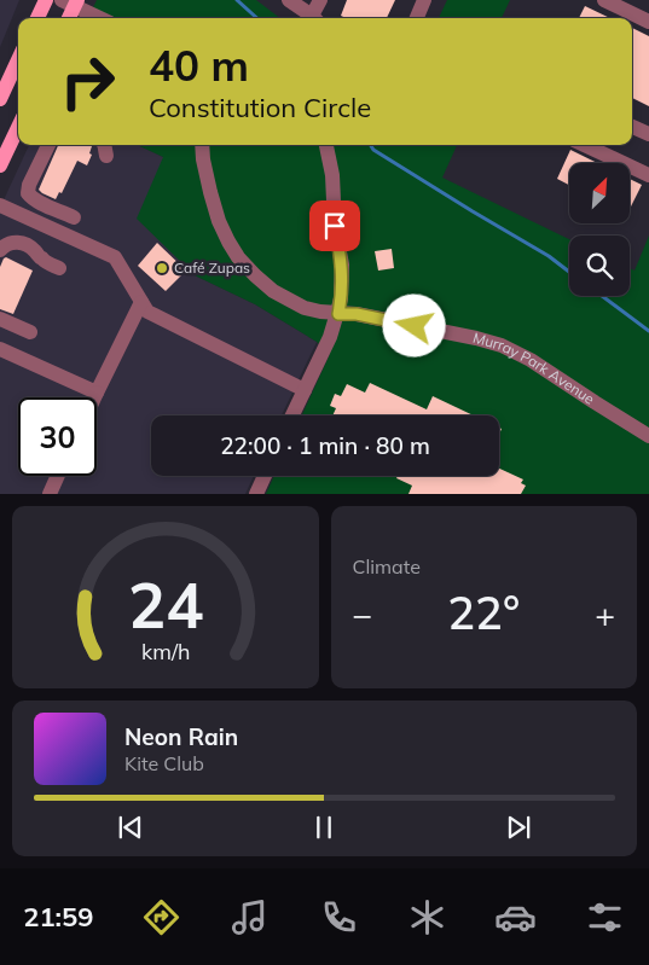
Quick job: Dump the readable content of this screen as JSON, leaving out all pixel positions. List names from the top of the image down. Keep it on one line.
{"streets":{"street":["Murray Park Avenue"]},"places":["Café Zupas"],"north":"top right","page":{"turn":["40 m","Constitution Circle"],"limit":"30","trip":"22:00 · 1 min · 80 m","tile":"Climate","heat":["−","22°","+"],"song":["Neon Rain","Kite Club"],"tabs":"21:59","gauge":["24","km/h"]}}
